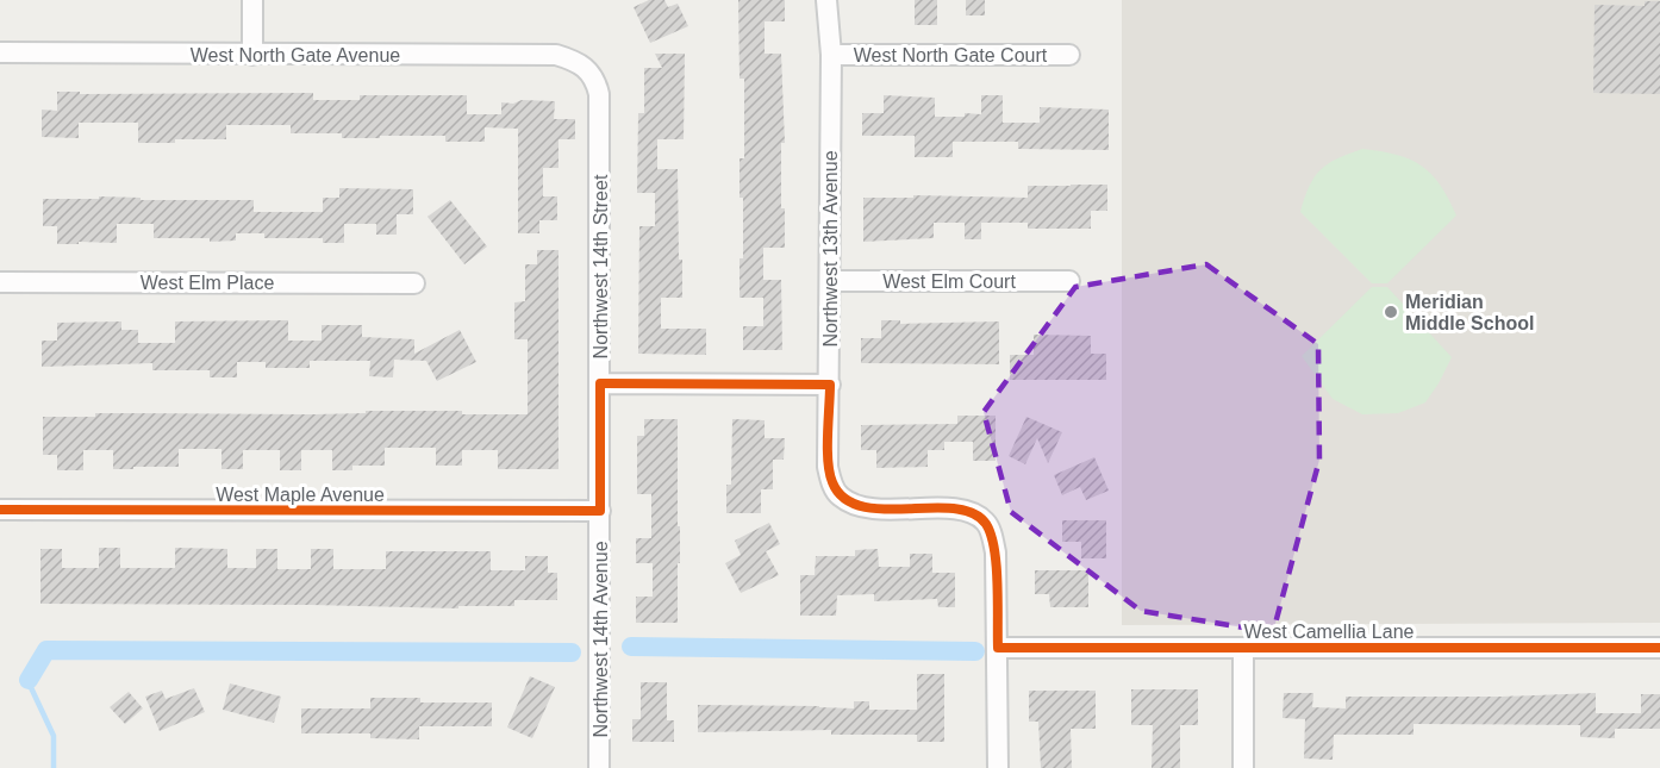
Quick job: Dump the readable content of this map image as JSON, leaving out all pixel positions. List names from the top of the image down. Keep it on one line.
{"streets":{"street":["West North Gate Avenue","West North Gate Court","Northwest 13th Avenue","Northwest 14th Street","West Elm Court","West Elm Place","West Maple Avenue","West Camellia Lane","Northwest 14th Avenue"]},"crossings":[["West North Gate Avenue","Northwest 14th Street"],["West North Gate Court","Northwest 13th Avenue"],["Northwest 13th Avenue","West Elm Court"],["Northwest 13th Avenue","West Camellia Lane"],["Northwest 14th Street","West Maple Avenue"],["Northwest 14th Street","Northwest 14th Avenue"],["West Maple Avenue","Northwest 14th Avenue"]],"places":["Meridian Middle School"]}
